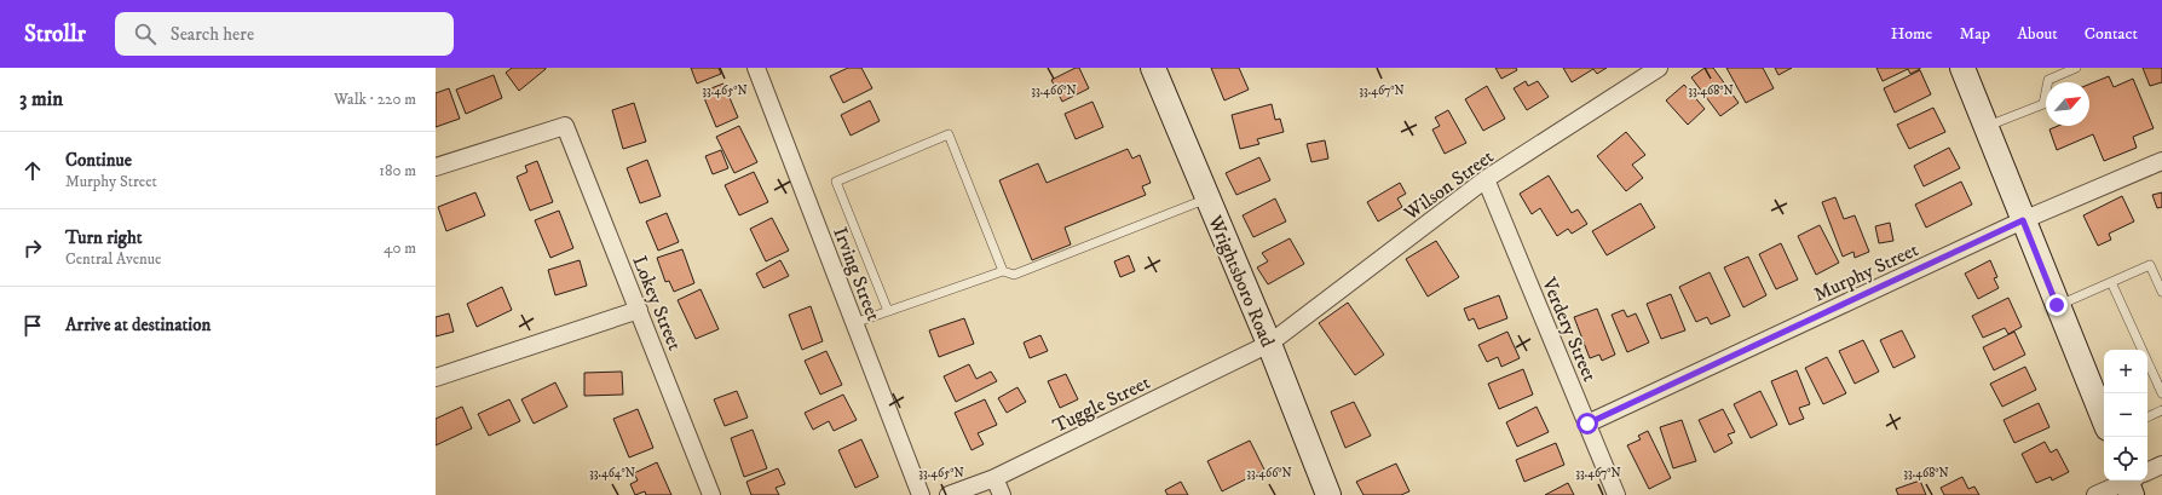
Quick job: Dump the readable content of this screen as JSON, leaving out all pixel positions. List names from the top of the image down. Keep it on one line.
{"streets":{"main road":["Wrightsboro Road"],"street":["Wilson Street","Murphy Street","Irving Street","Lokey Street","Verdery Street","Tuggle Street"]},"crossings":[["Wilson Street","Wrightsboro Road"],["Wilson Street","Verdery Street"],["Wilson Street","Tuggle Street"],["Murphy Street","Verdery Street"],["Wrightsboro Road","Tuggle Street"]],"north":"top right","page":{"header":"Strollr","search":"Search here","nav":["Home","Map","About","Contact"],"heading":["3 min","Walk · 220 m"],"list":[["Continue","Murphy Street","180 m"],["Turn right","Central Avenue","40 m"],"Arrive at destination"],"map_buttons":["+","−"]},"coordinates":["33.465°N","33.466°N","33.467°N","33.468°N","33.464°N"]}
